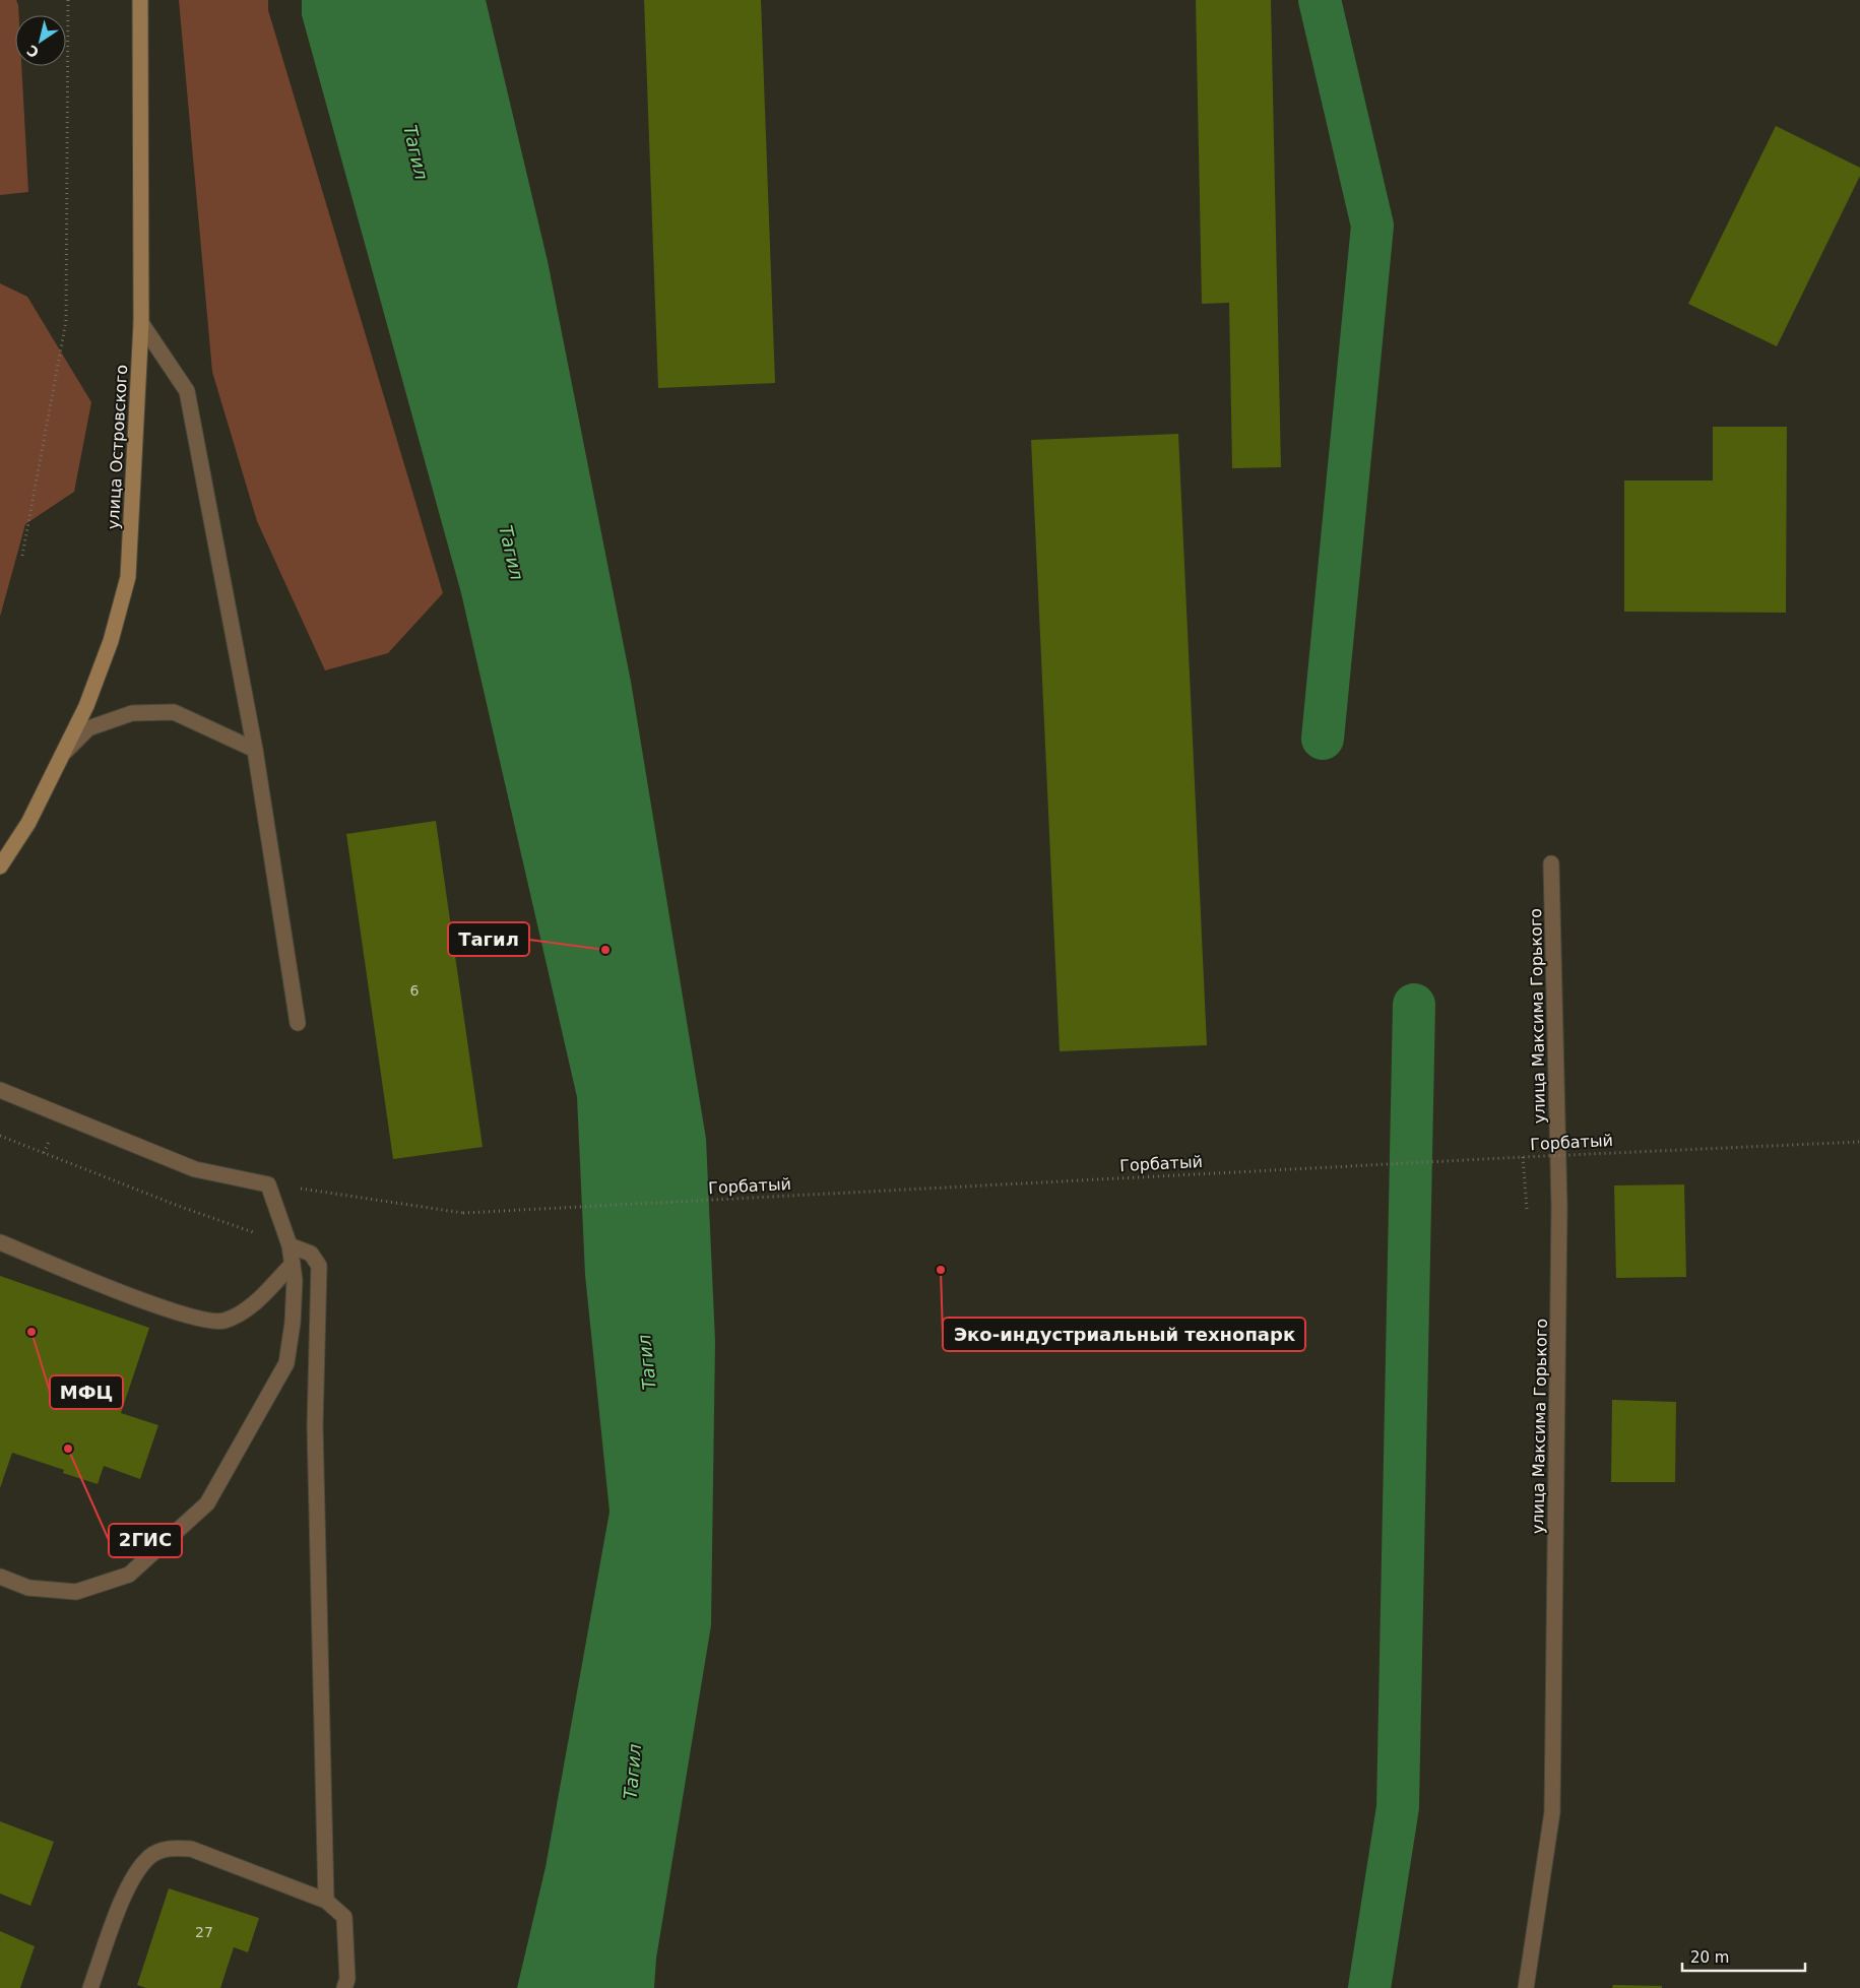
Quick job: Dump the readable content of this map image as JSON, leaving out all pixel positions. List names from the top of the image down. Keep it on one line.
{"streets":{"main road":["улица Островского"],"street":["улица Максима Горького"],"path":["Горбатый"]},"water":["Тагил"],"places":["Тагил","Эко-индустриальный технопарк","МФЦ","2ГИС"],"house_numbers":["6","27"],"scale_bar":"20 m","north":"bottom left"}
